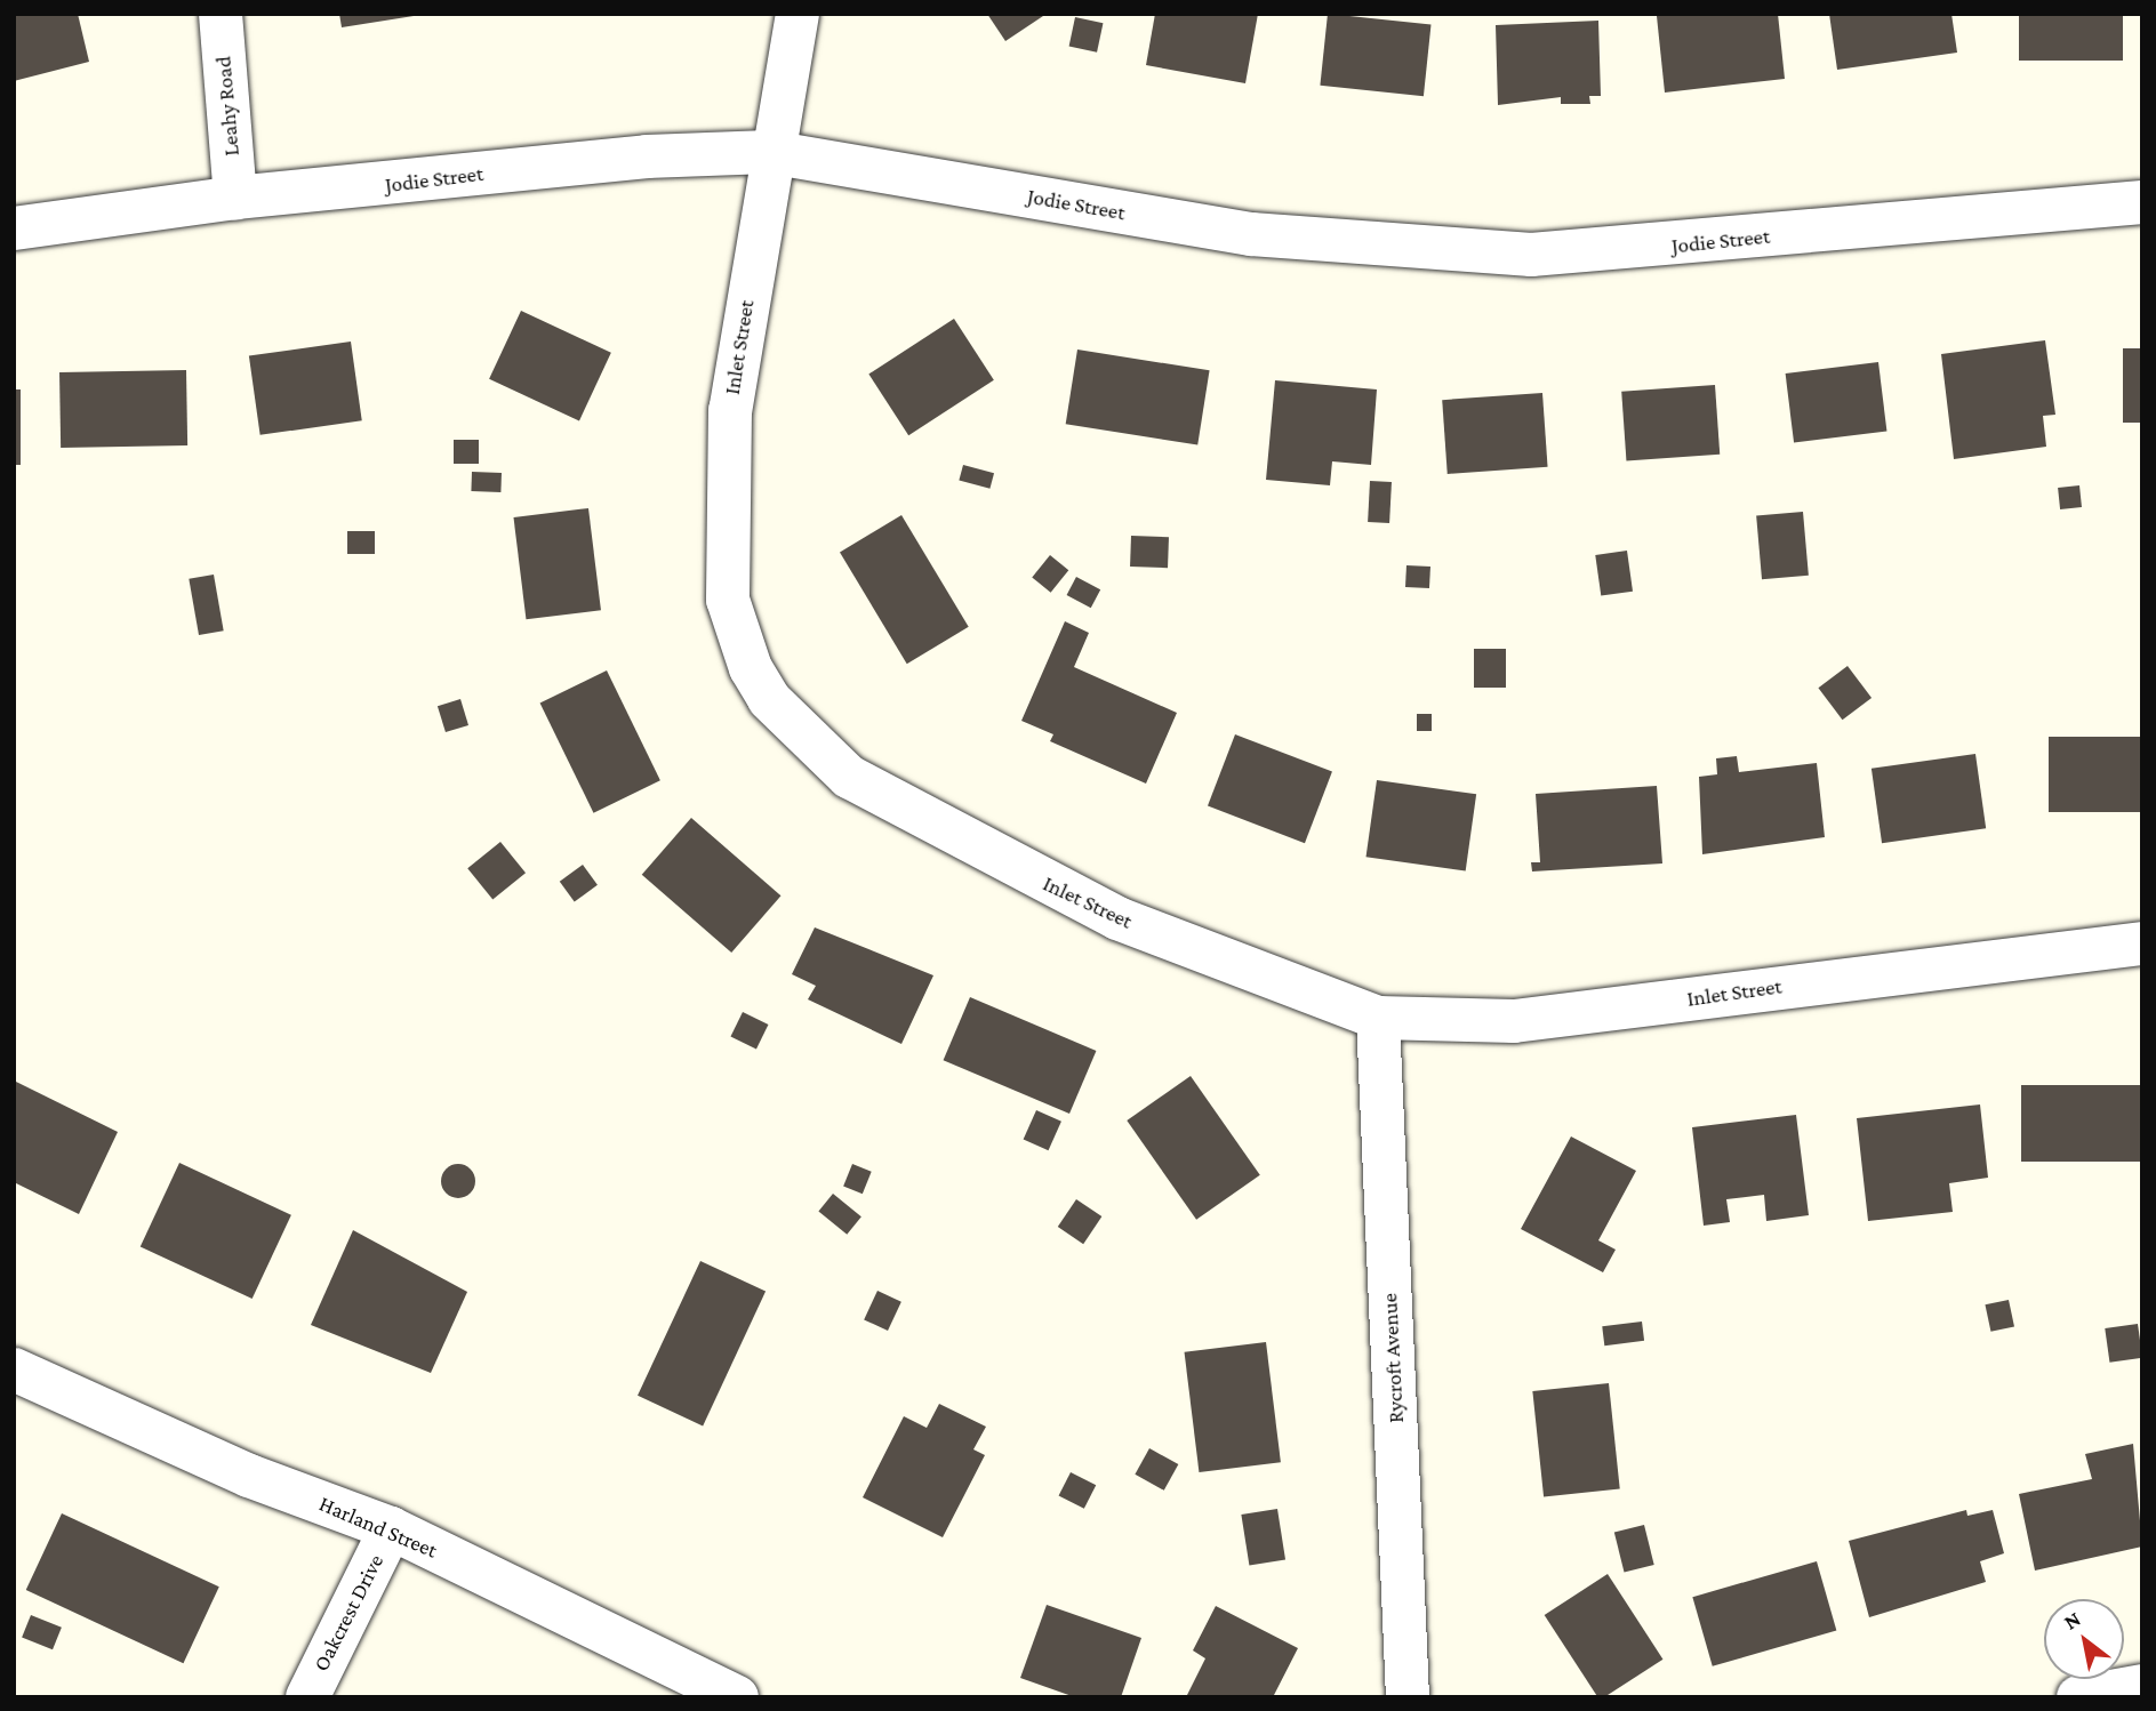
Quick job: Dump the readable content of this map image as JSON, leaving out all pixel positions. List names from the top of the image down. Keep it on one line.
{"streets":{"street":["Leahy Road","Jodie Street","Inlet Street","Rycroft Avenue","Harland Street","Oakcrest Drive"]},"crossings":[["Leahy Road","Jodie Street"],["Jodie Street","Inlet Street"],["Inlet Street","Rycroft Avenue"],["Harland Street","Oakcrest Drive"]],"north":"top left"}
